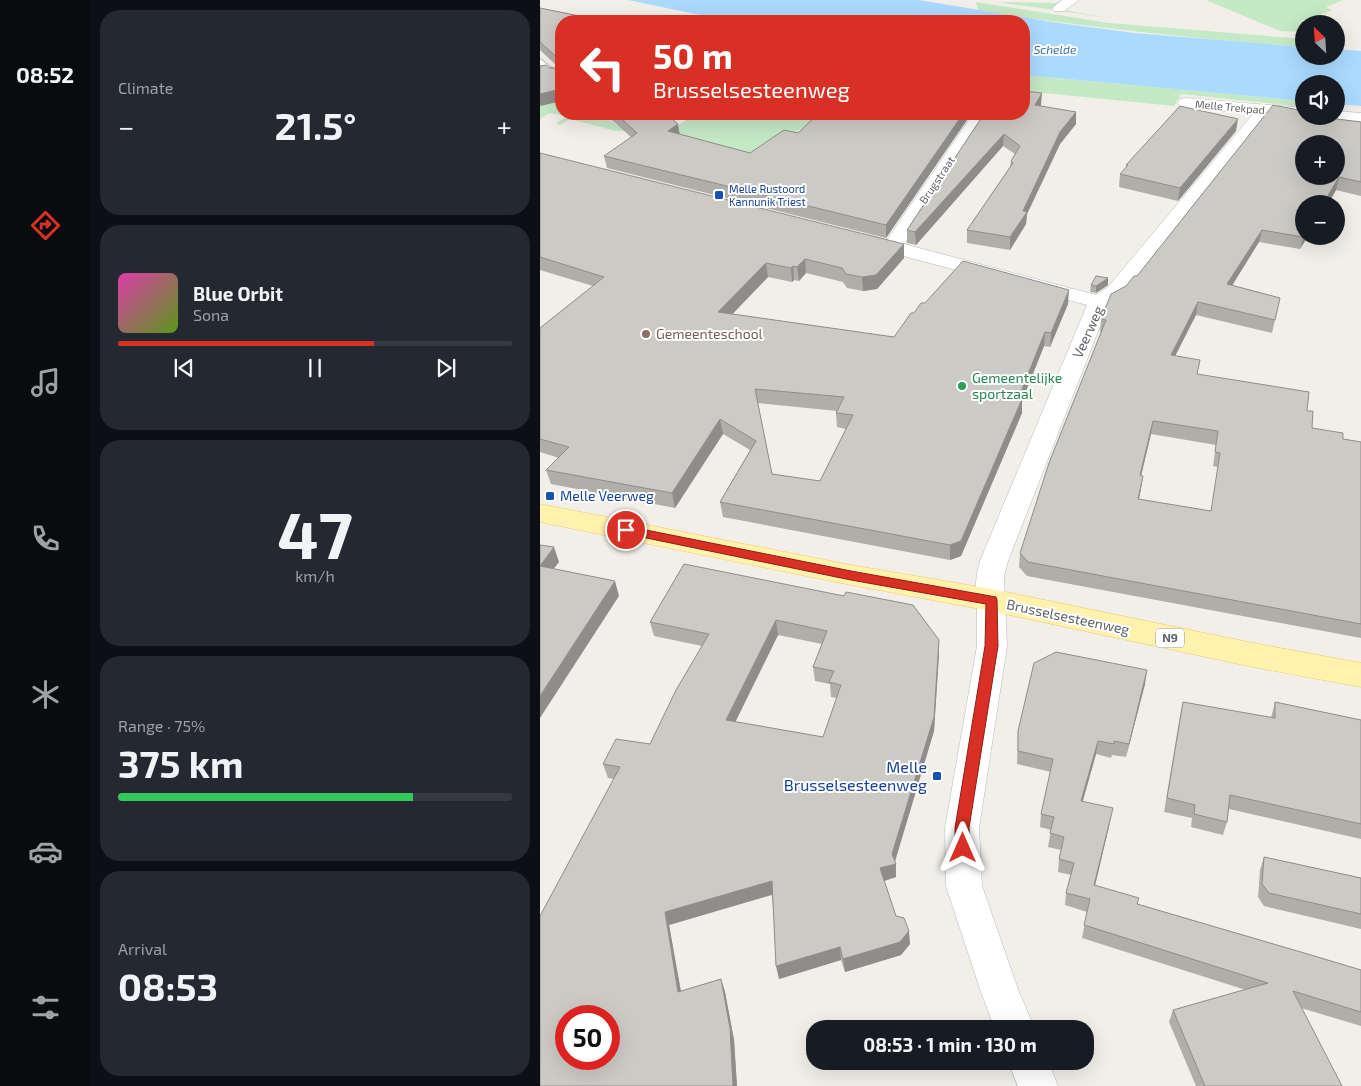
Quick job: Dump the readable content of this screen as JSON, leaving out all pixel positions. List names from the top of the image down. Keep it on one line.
{"streets":{"main road":["Brusselsesteenweg","N9"],"street":["Melle Trekpad","Brugstraat","Veerweg"]},"crossings":[["Melle Trekpad","Veerweg"],["Veerweg","Brusselsesteenweg"]],"water":["Schelde"],"places":{"transit":["Melle Rustoord Kannunik Triest","Melle Veerweg","Melle Brusselsesteenweg"],"other":["Gemeenteschool","Gemeentelijke sportzaal"]},"north":"top left","page":{"tabs":"08:52","tile":["Climate",["47","km/h"],["Range · 75%","375 km"],["Arrival","08:53"]],"map_buttons":["+","−"],"turn":["50 m","Brusselsesteenweg"],"heat":["−","21.5°","+"],"song":["Blue Orbit","Sona"],"limit":"50","trip":"08:53 · 1 min · 130 m"}}
